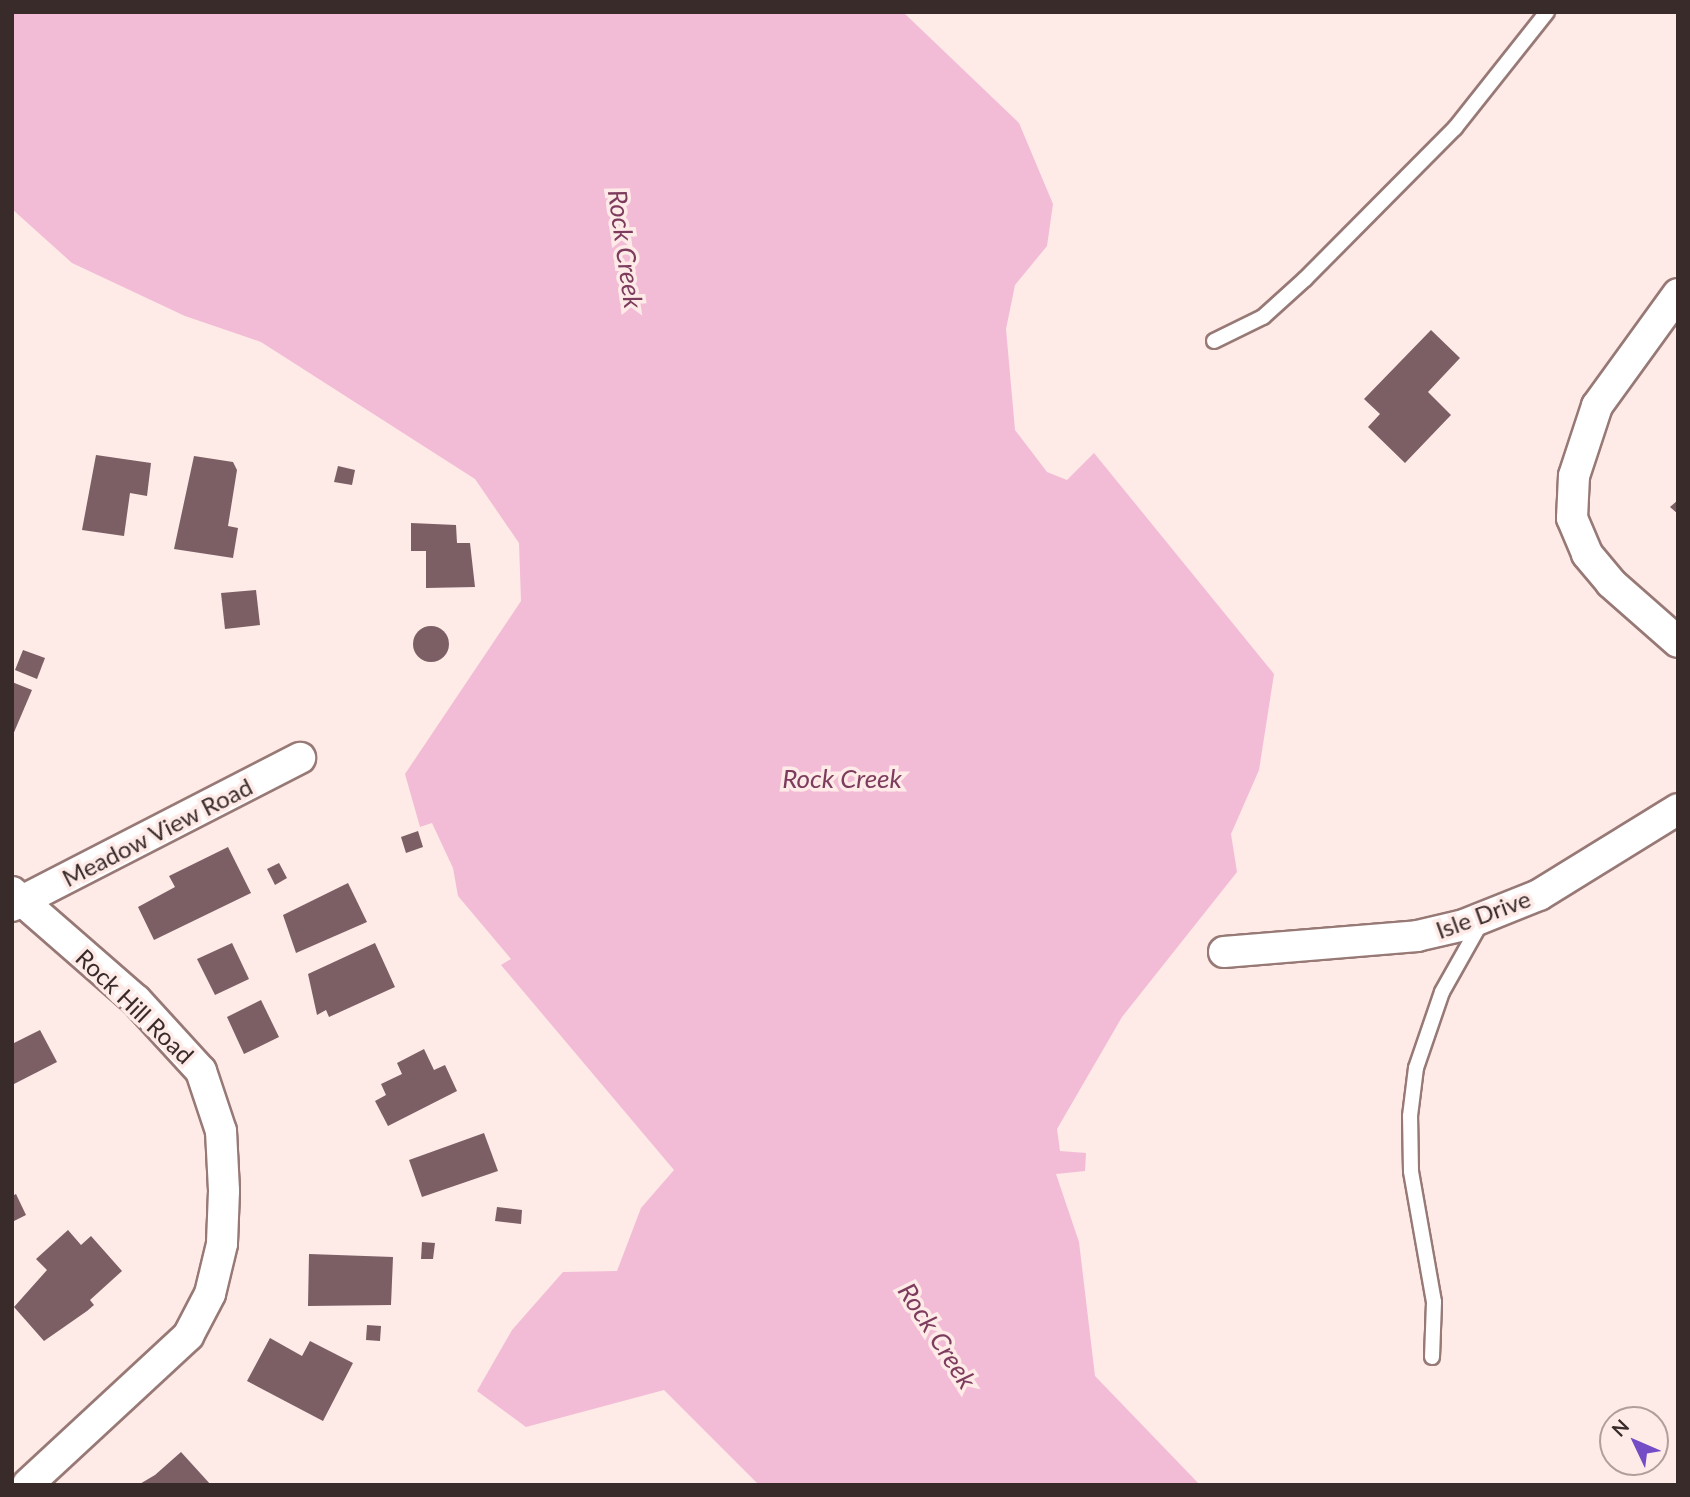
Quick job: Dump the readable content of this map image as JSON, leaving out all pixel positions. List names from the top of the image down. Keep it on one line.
{"streets":{"street":["Meadow View Road","Isle Drive","Rock Hill Road"]},"crossings":[["Meadow View Road","Rock Hill Road"]],"water":["Rock Creek"],"north":"top left"}
